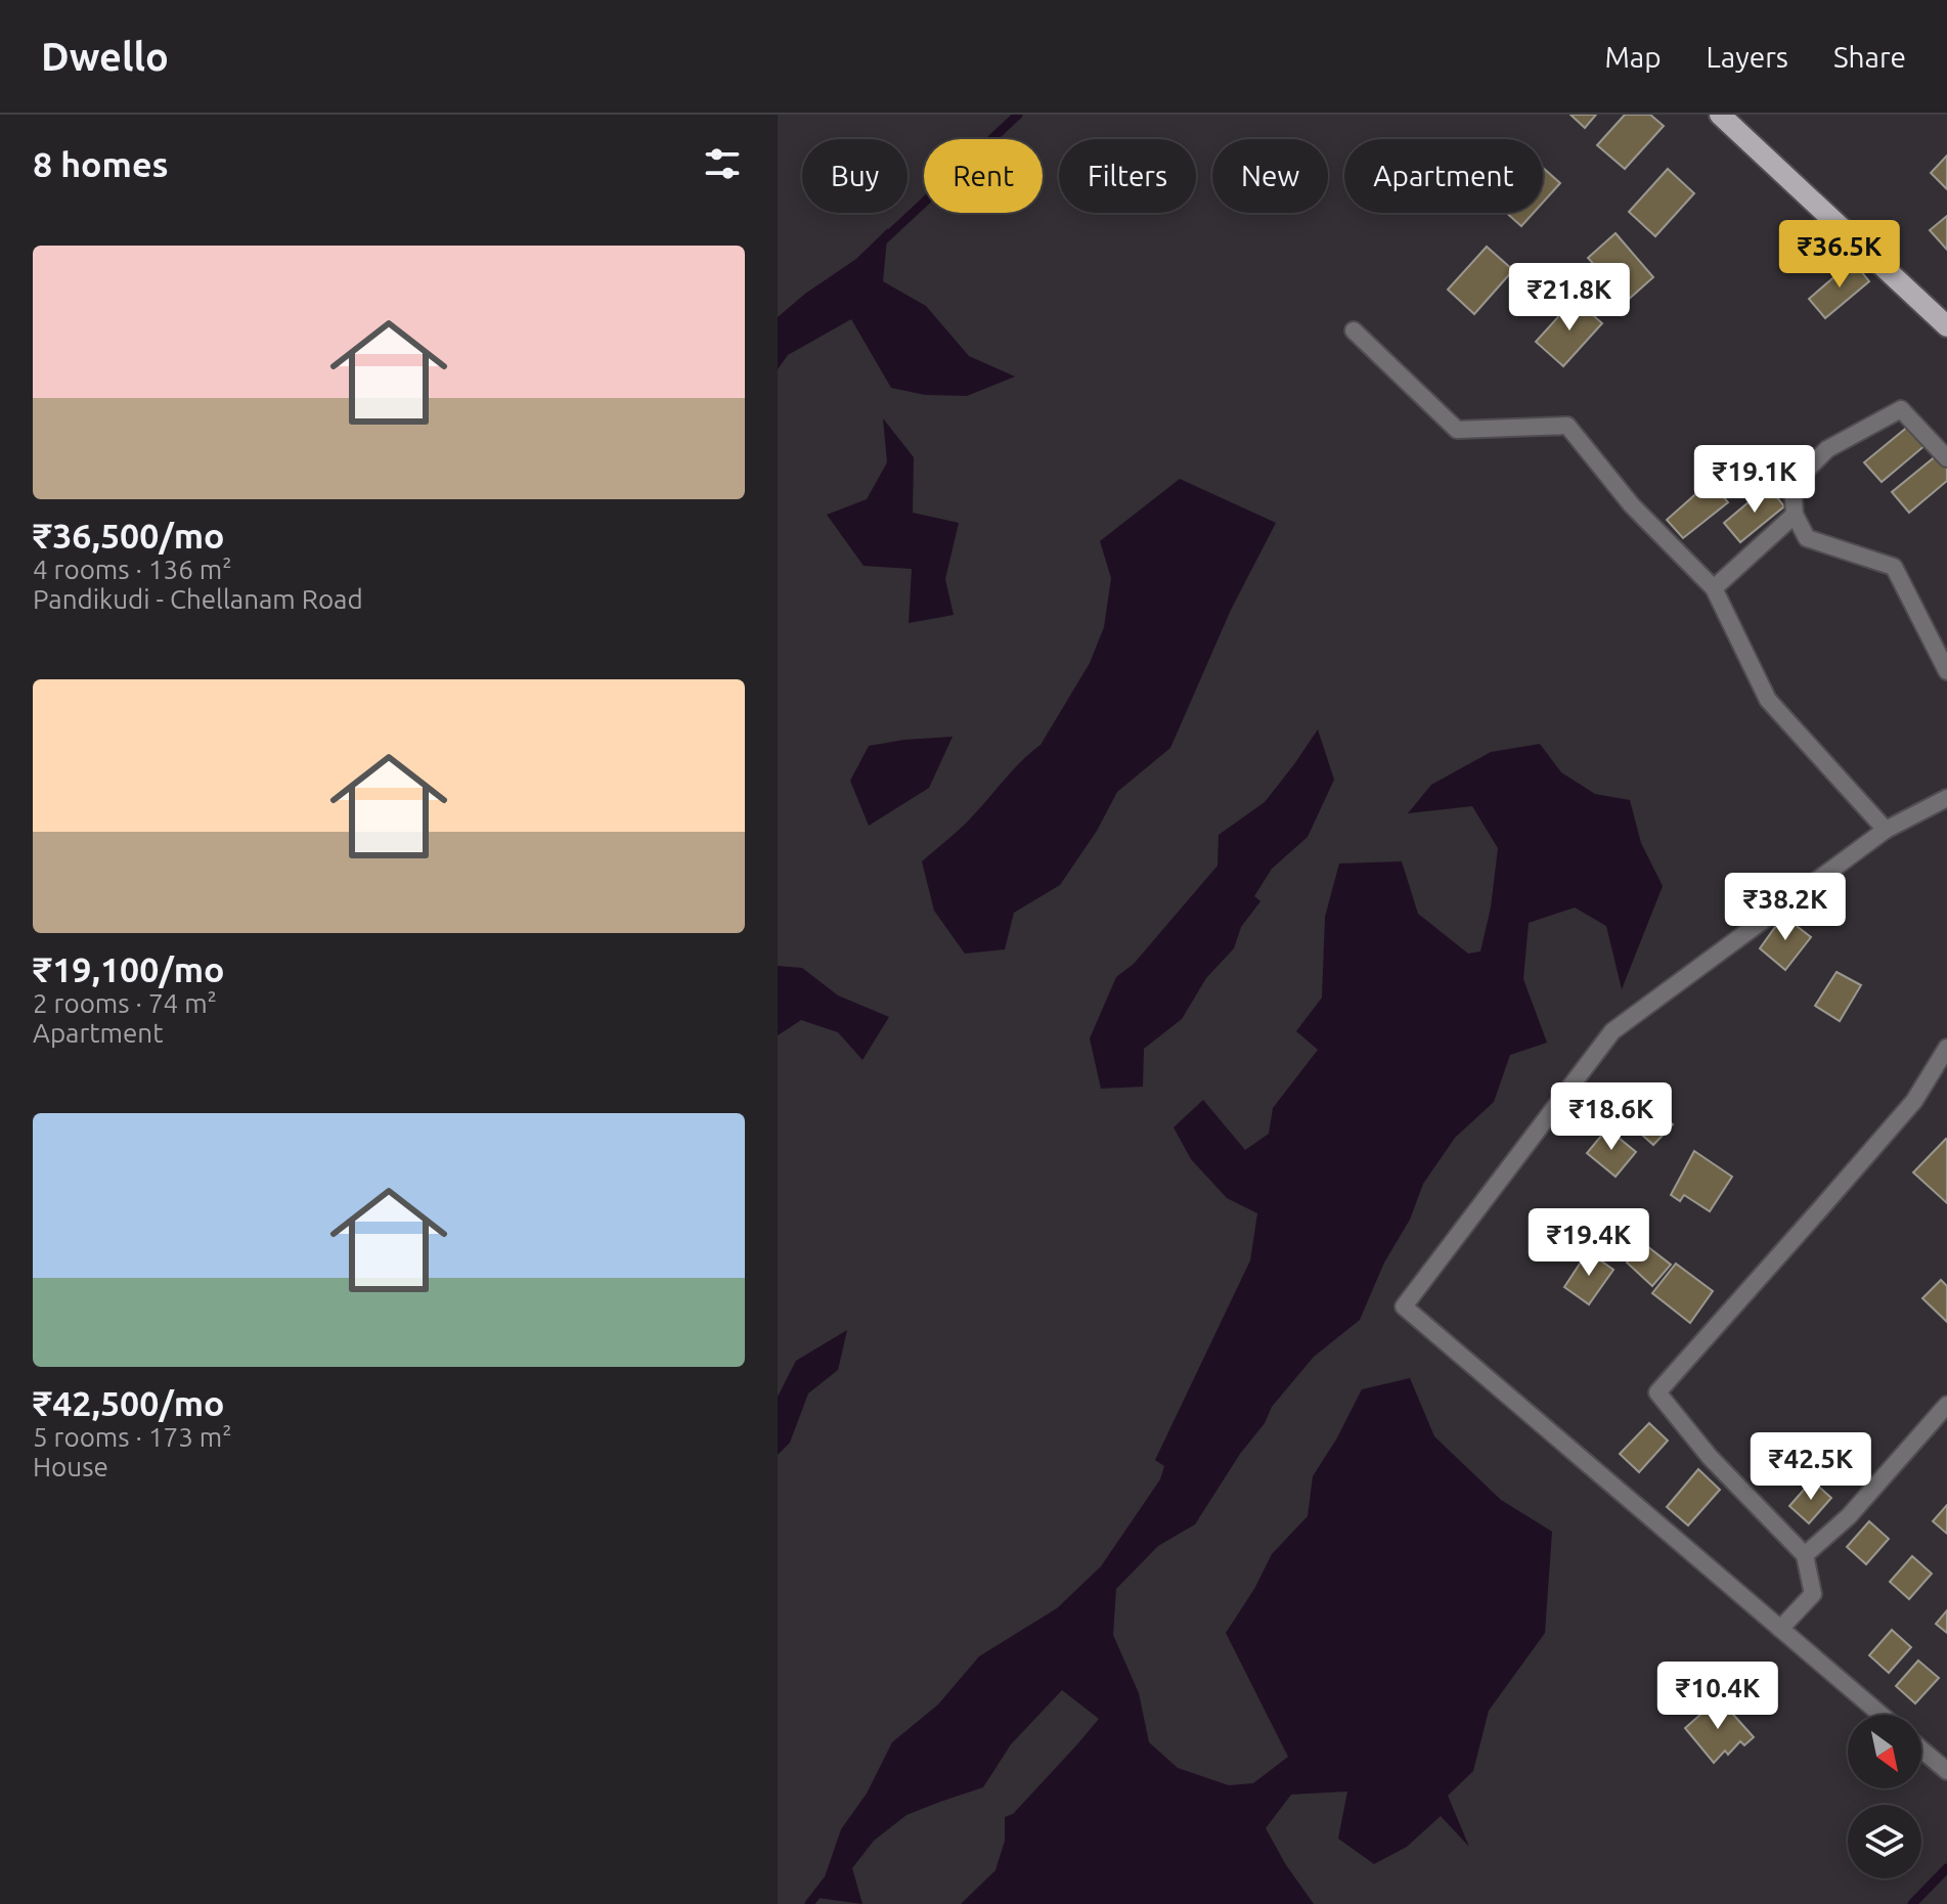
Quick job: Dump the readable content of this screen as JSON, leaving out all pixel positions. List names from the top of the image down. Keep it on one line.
{"north":"bottom right","page":{"header":"Dwello","nav":["Map","Layers","Share"],"heading":"8 homes","chip":["Buy","Rent","Filters","New","Apartment"],"list":[{"name":"₹36,500/mo","note":"4 rooms · 136 m² · Pandikudi - Chellanam Road"},{"name":"₹19,100/mo","note":"2 rooms · 74 m² · Apartment"},{"name":"₹42,500/mo","note":"5 rooms · 173 m² · House"}],"price":["₹36.5K","₹21.8K","₹19.1K","₹38.2K","₹18.6K","₹19.4K","₹42.5K","₹10.4K"]}}
